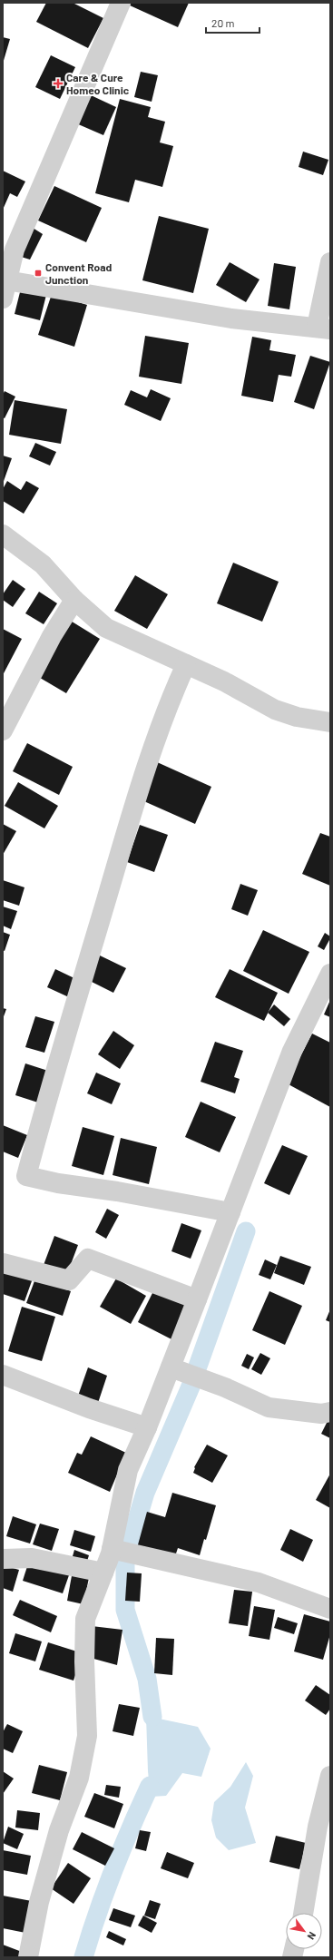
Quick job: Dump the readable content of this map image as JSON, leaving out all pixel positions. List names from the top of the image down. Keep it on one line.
{"places":{"health":["Care & Cure Homeo Clinic"],"transit":["Convent Road Junction"]},"scale_bar":"20 m","north":"bottom right"}
